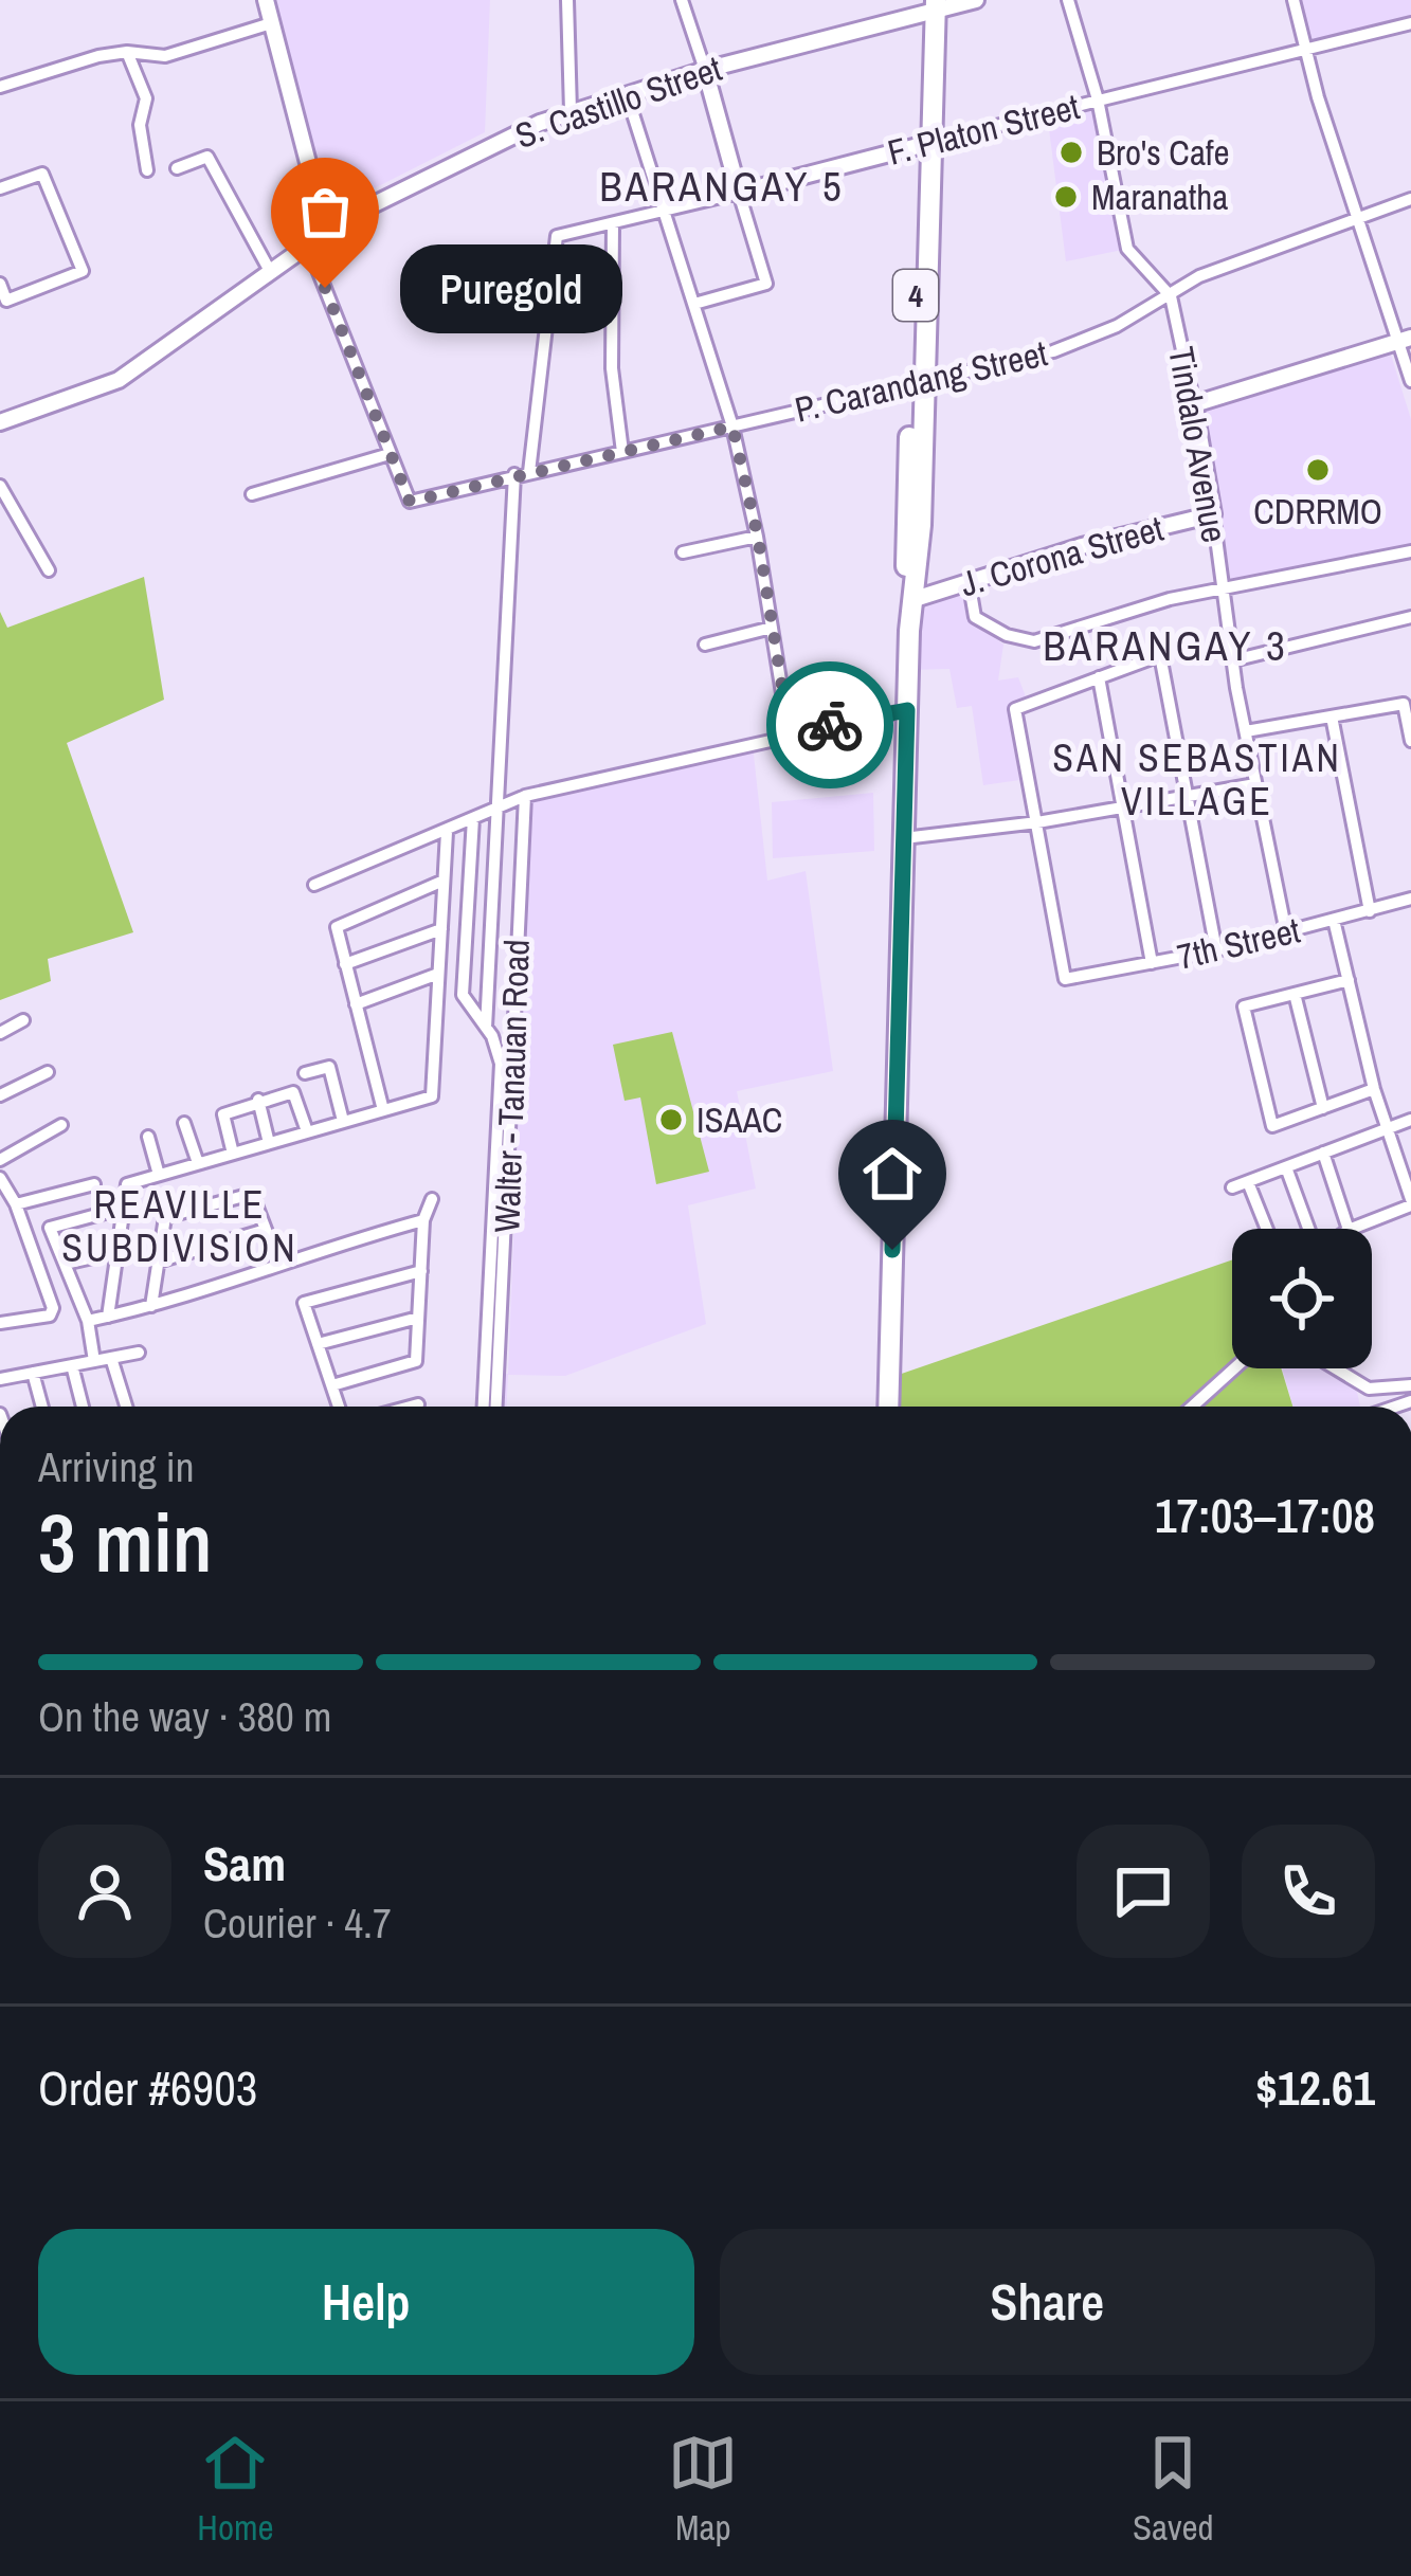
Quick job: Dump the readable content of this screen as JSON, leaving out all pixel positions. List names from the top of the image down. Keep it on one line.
{"streets":{"highway":["4"],"street":["S. Castillo Street","F. Platon Street","P. Carandang Street","Tindalo Avenue","J. Corona Street","7th Street","Walter - Tanauan Road"]},"crossings":[["S. Castillo Street","4"],["F. Platon Street","4"],["F. Platon Street","P. Carandang Street"],["4","P. Carandang Street"],["4","J. Corona Street"],["P. Carandang Street","Tindalo Avenue"],["Tindalo Avenue","J. Corona Street"],["Tindalo Avenue","7th Street"]],"districts":["BARANGAY 5","BARANGAY 3","SAN SEBASTIAN VILLAGE","REAVILLE SUBDIVISION"],"places":["Bro's Cafe","Maranatha","Puregold","CDRRMO","ISAAC"],"page":{"bubble":"Puregold","heading":["3 min","Arriving in","17:03–17:08"],"panel":["Sam","Courier · 4.7","Order #6903","$12.61"],"bar":"On the way · 380 m","buttons":["Help","Share"],"tabs":["Home","Map","Saved"]}}
